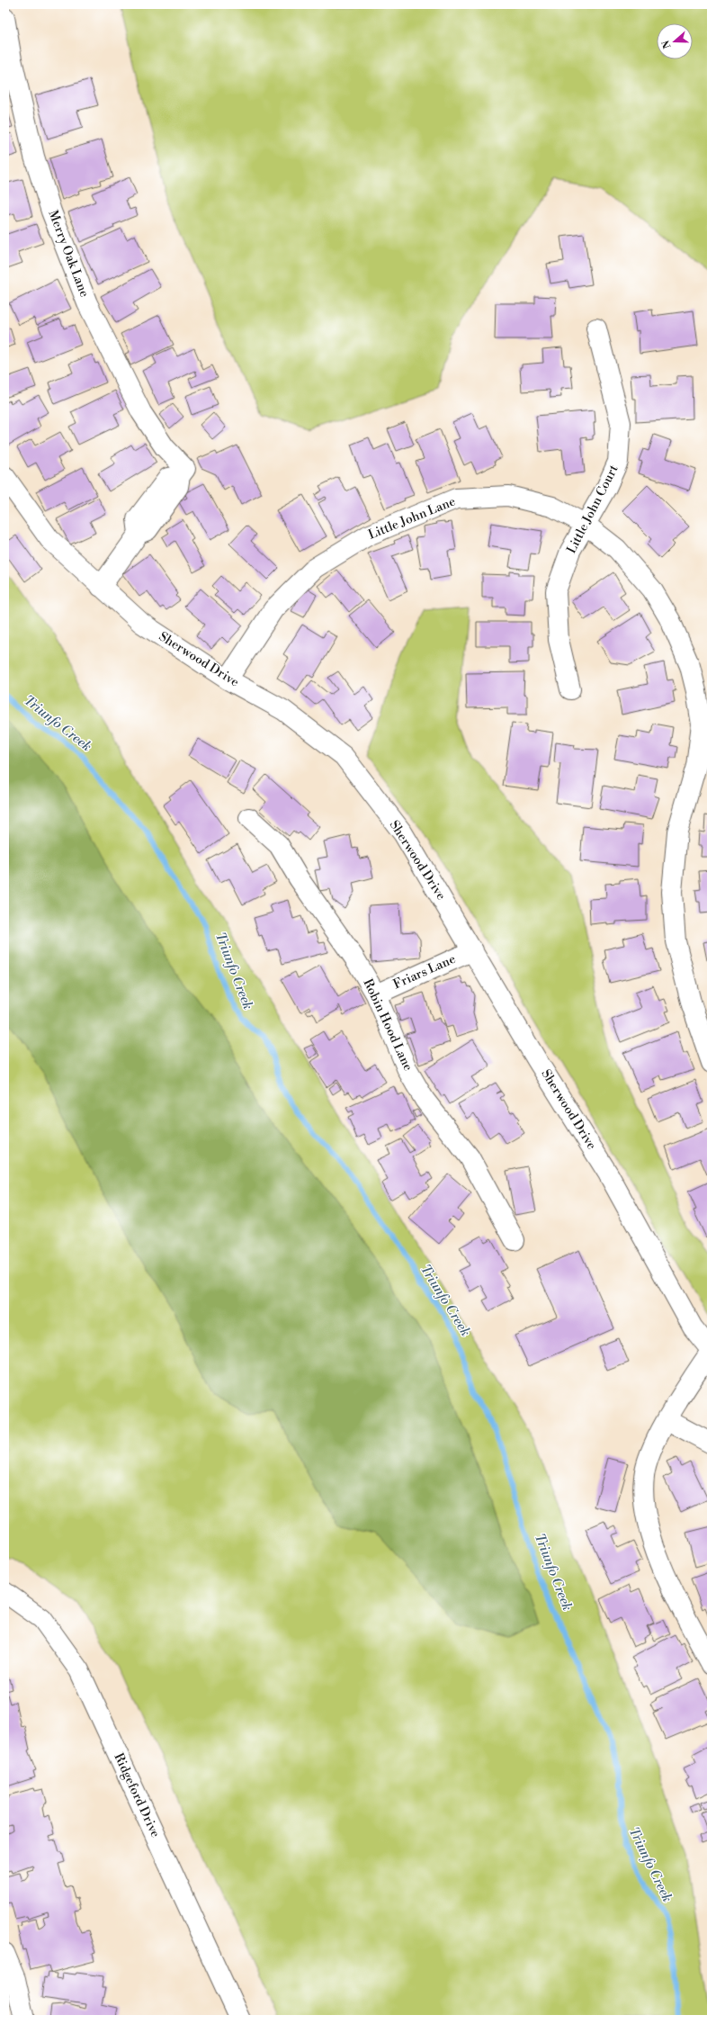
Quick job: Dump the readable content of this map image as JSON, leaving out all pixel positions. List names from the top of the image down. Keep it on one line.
{"streets":{"street":["Merry Oak Lane","Little John Court","Little John Lane","Sherwood Drive","Friars Lane","Robin Hood Lane","Ridgeford Drive"]},"crossings":[["Merry Oak Lane","Sherwood Drive"],["Little John Court","Little John Lane"],["Little John Lane","Sherwood Drive"],["Sherwood Drive","Friars Lane"],["Friars Lane","Robin Hood Lane"]],"water":["Triunfo Creek"],"north":"left"}
